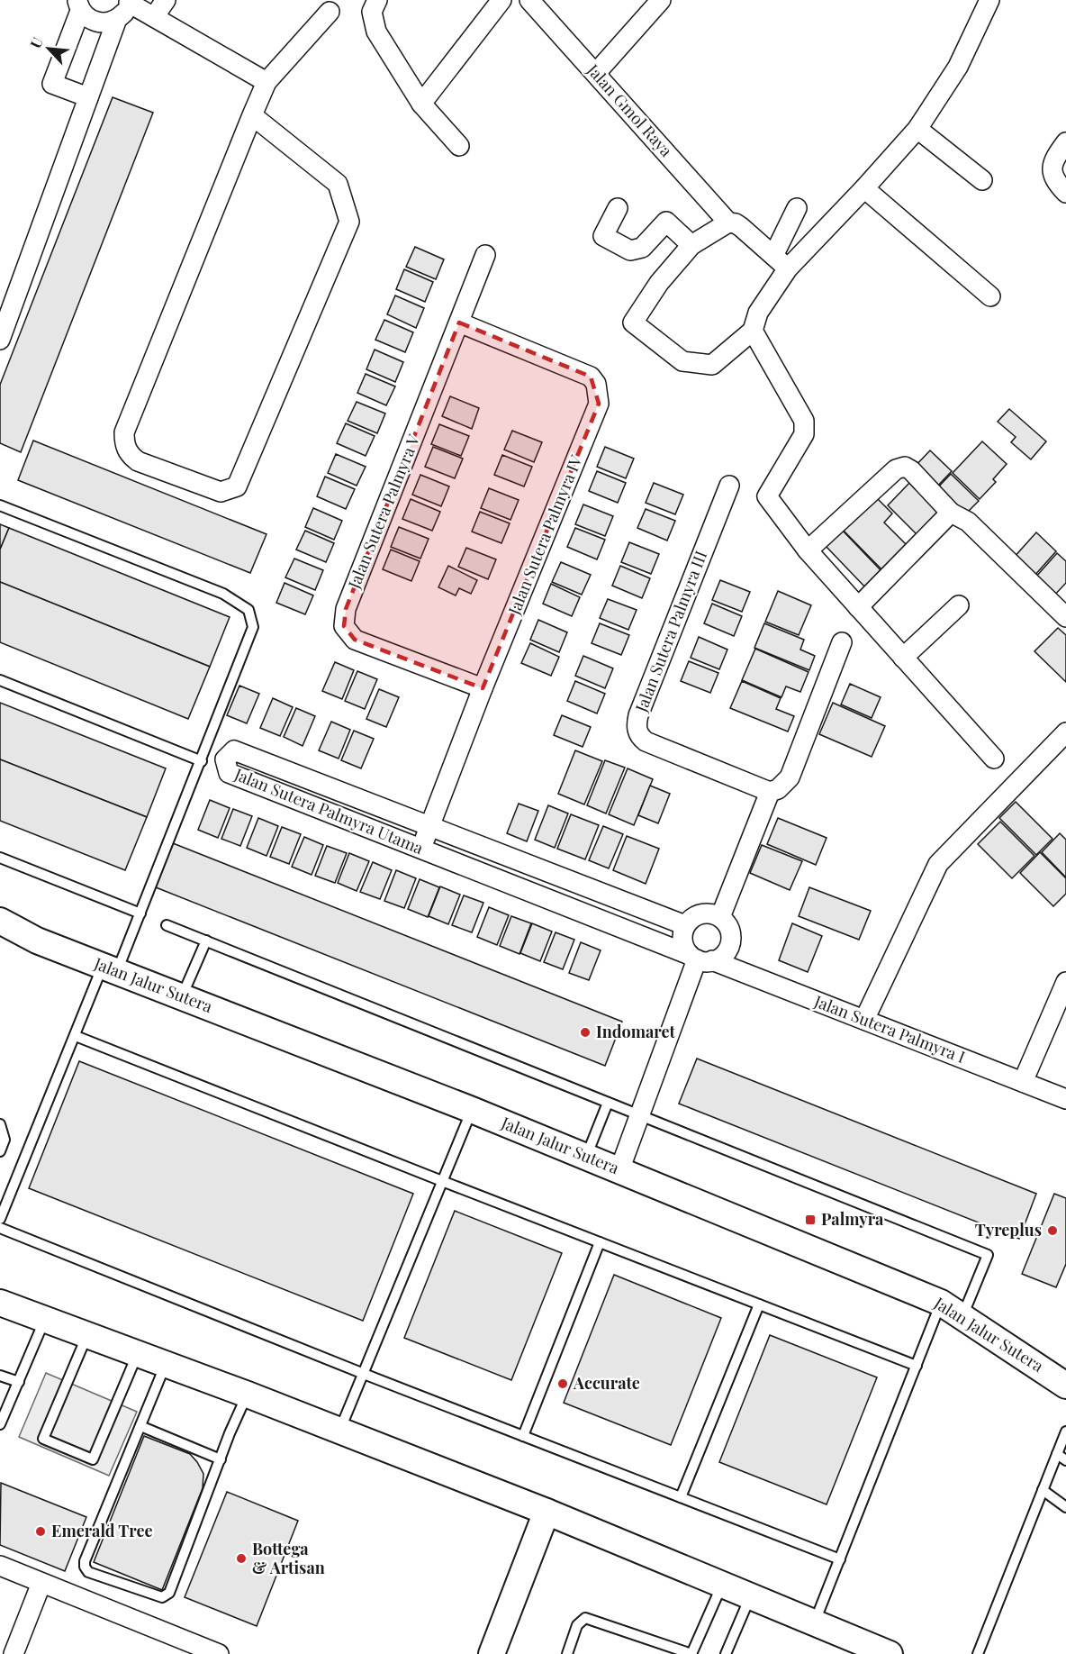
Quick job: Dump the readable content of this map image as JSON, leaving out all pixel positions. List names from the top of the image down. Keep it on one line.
{"streets":{"main road":["Jalan Jalur Sutera"],"street":["Jalan Gmol Raya","Jalan Sutera Palmyra V","Jalan Sutera Palmyra IV","Jalan Sutera Palmyra III","Jalan Sutera Palmyra Utama","Jalan Sutera Palmyra I"]},"crossings":[["Jalan Sutera Palmyra V","Jalan Sutera Palmyra IV"],["Jalan Sutera Palmyra IV","Jalan Sutera Palmyra Utama"],["Jalan Sutera Palmyra Utama","Jalan Sutera Palmyra I"]],"places":{"other":["Indomaret","Tyreplus","Accurate","Emerald Tree","Bottega & Artisan"],"transit":["Palmyra"]},"north":"top left"}
